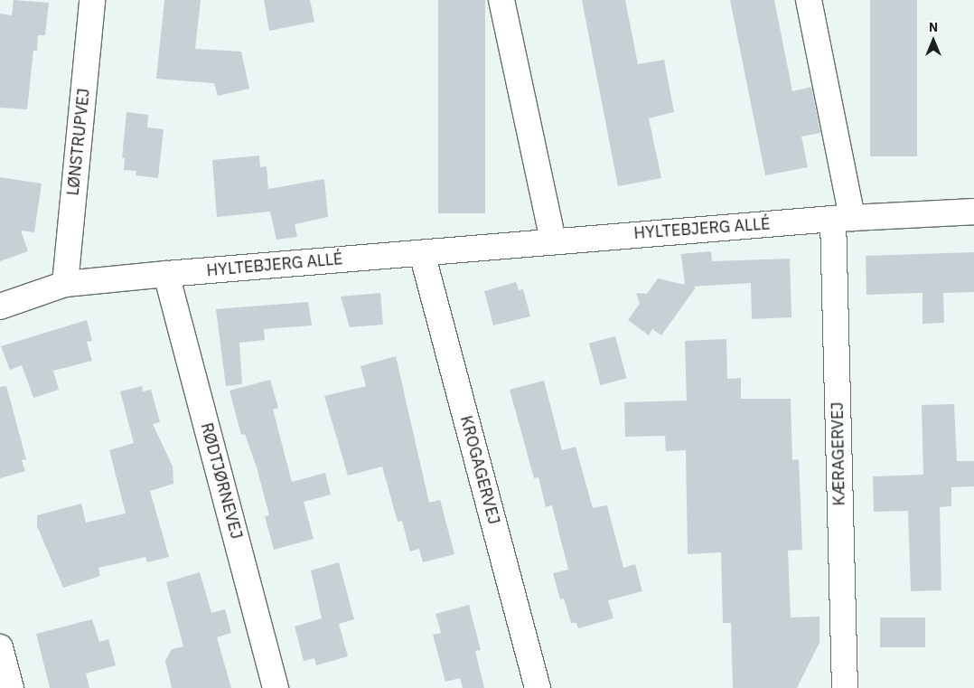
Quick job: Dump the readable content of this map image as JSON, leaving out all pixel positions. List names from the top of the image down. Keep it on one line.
{"streets":{"street":["LØNSTRUPVEJ","HYLTEBJERG ALLÉ","KÆRAGERVEJ","KROGAGERVEJ","RØDTJØRNEVEJ"]},"crossings":[["LØNSTRUPVEJ","HYLTEBJERG ALLÉ"],["HYLTEBJERG ALLÉ","KÆRAGERVEJ"],["HYLTEBJERG ALLÉ","KROGAGERVEJ"],["HYLTEBJERG ALLÉ","RØDTJØRNEVEJ"]],"north":"top"}
